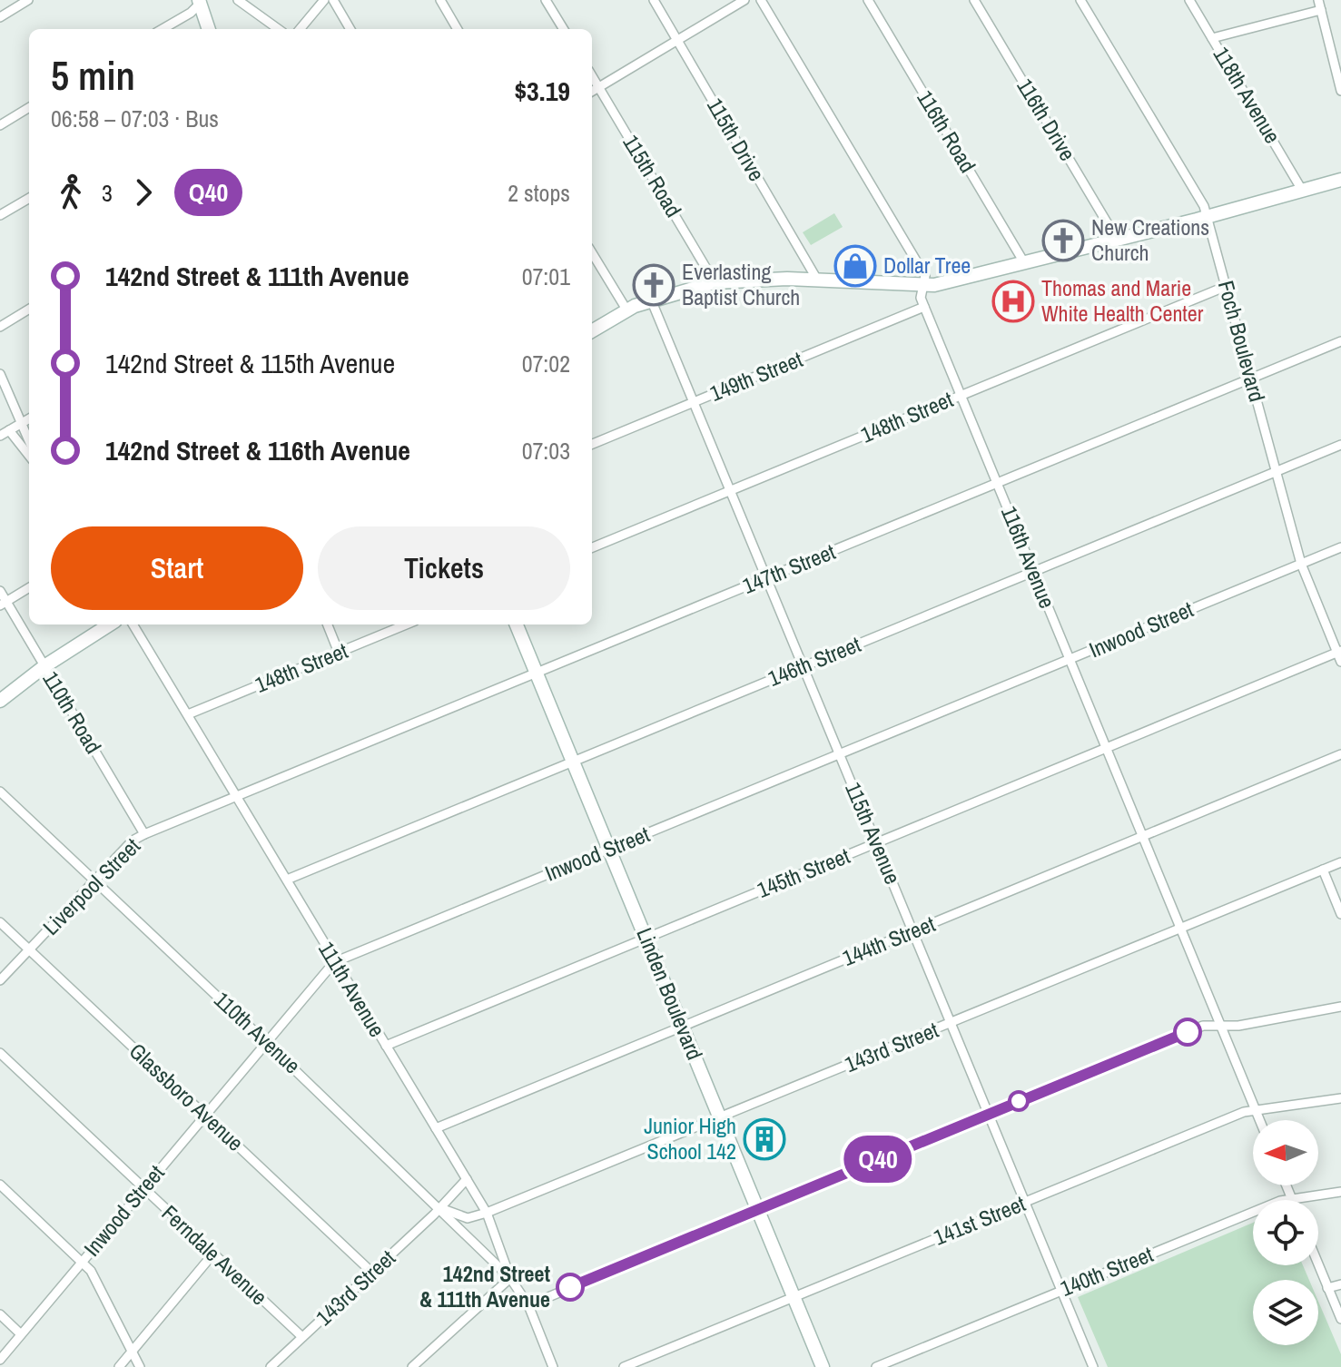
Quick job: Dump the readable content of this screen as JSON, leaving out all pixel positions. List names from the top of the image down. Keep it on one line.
{"streets":{"main road":["Linden Boulevard"],"street":["118th Avenue","116th Drive","116th Road","115th Drive","115th Road","Foch Boulevard","149th Street","148th Street","116th Avenue","147th Street","Inwood Street","146th Street","110th Road","115th Avenue","145th Street","Liverpool Street","144th Street","111th Avenue","110th Avenue","143rd Street","Glassboro Avenue","141st Street","Ferndale Avenue","140th Street"]},"crossings":[["Foch Boulevard","148th Street"],["Foch Boulevard","147th Street"],["Foch Boulevard","Inwood Street"],["Foch Boulevard","146th Street"],["Foch Boulevard","145th Street"],["149th Street","116th Avenue"],["149th Street","115th Avenue"],["148th Street","116th Avenue"],["148th Street","115th Avenue"],["148th Street","111th Avenue"],["116th Avenue","147th Street"],["116th Avenue","Inwood Street"],["116th Avenue","146th Street"],["116th Avenue","145th Street"],["116th Avenue","144th Street"],["116th Avenue","143rd Street"],["116th Avenue","141st Street"],["147th Street","115th Avenue"],["147th Street","Liverpool Street"],["147th Street","111th Avenue"],["147th Street","Linden Boulevard"],["Inwood Street","115th Avenue"],["Inwood Street","111th Avenue"],["Inwood Street","Linden Boulevard"],["Inwood Street","110th Avenue"],["Inwood Street","Glassboro Avenue"],["Inwood Street","Ferndale Avenue"],["146th Street","115th Avenue"],["146th Street","111th Avenue"],["146th Street","Linden Boulevard"],["110th Road","Liverpool Street"],["115th Avenue","145th Street"],["115th Avenue","144th Street"],["115th Avenue","143rd Street"],["115th Avenue","141st Street"],["115th Avenue","140th Street"],["145th Street","111th Avenue"],["145th Street","Linden Boulevard"],["Liverpool Street","111th Avenue"],["Liverpool Street","110th Avenue"],["Liverpool Street","Glassboro Avenue"],["144th Street","111th Avenue"],["144th Street","Linden Boulevard"],["111th Avenue","110th Avenue"],["111th Avenue","143rd Street"],["Linden Boulevard","143rd Street"],["Linden Boulevard","141st Street"],["110th Avenue","143rd Street"],["143rd Street","Glassboro Avenue"],["143rd Street","Ferndale Avenue"]],"places":{"church":["New Creations Church","Everlasting Baptist Church"],"shop":["Dollar Tree"],"hospital":["Thomas and Marie White Health Center"],"building":["Junior High School 142"],"other":["142nd Street & 111th Avenue"]},"lines":["bus line Q40"],"north":"left","page":{"on_map":"Q40","heading":["5 min","06:58 – 07:03 · Bus","$3.19"],"legs":["3","Q40","2 stops"],"list":[{"name":"142nd Street & 111th Avenue","value":"07:01"},{"name":"142nd Street & 115th Avenue","value":"07:02"},{"name":"142nd Street & 116th Avenue","value":"07:03"}],"buttons":["Start","Tickets"]}}
